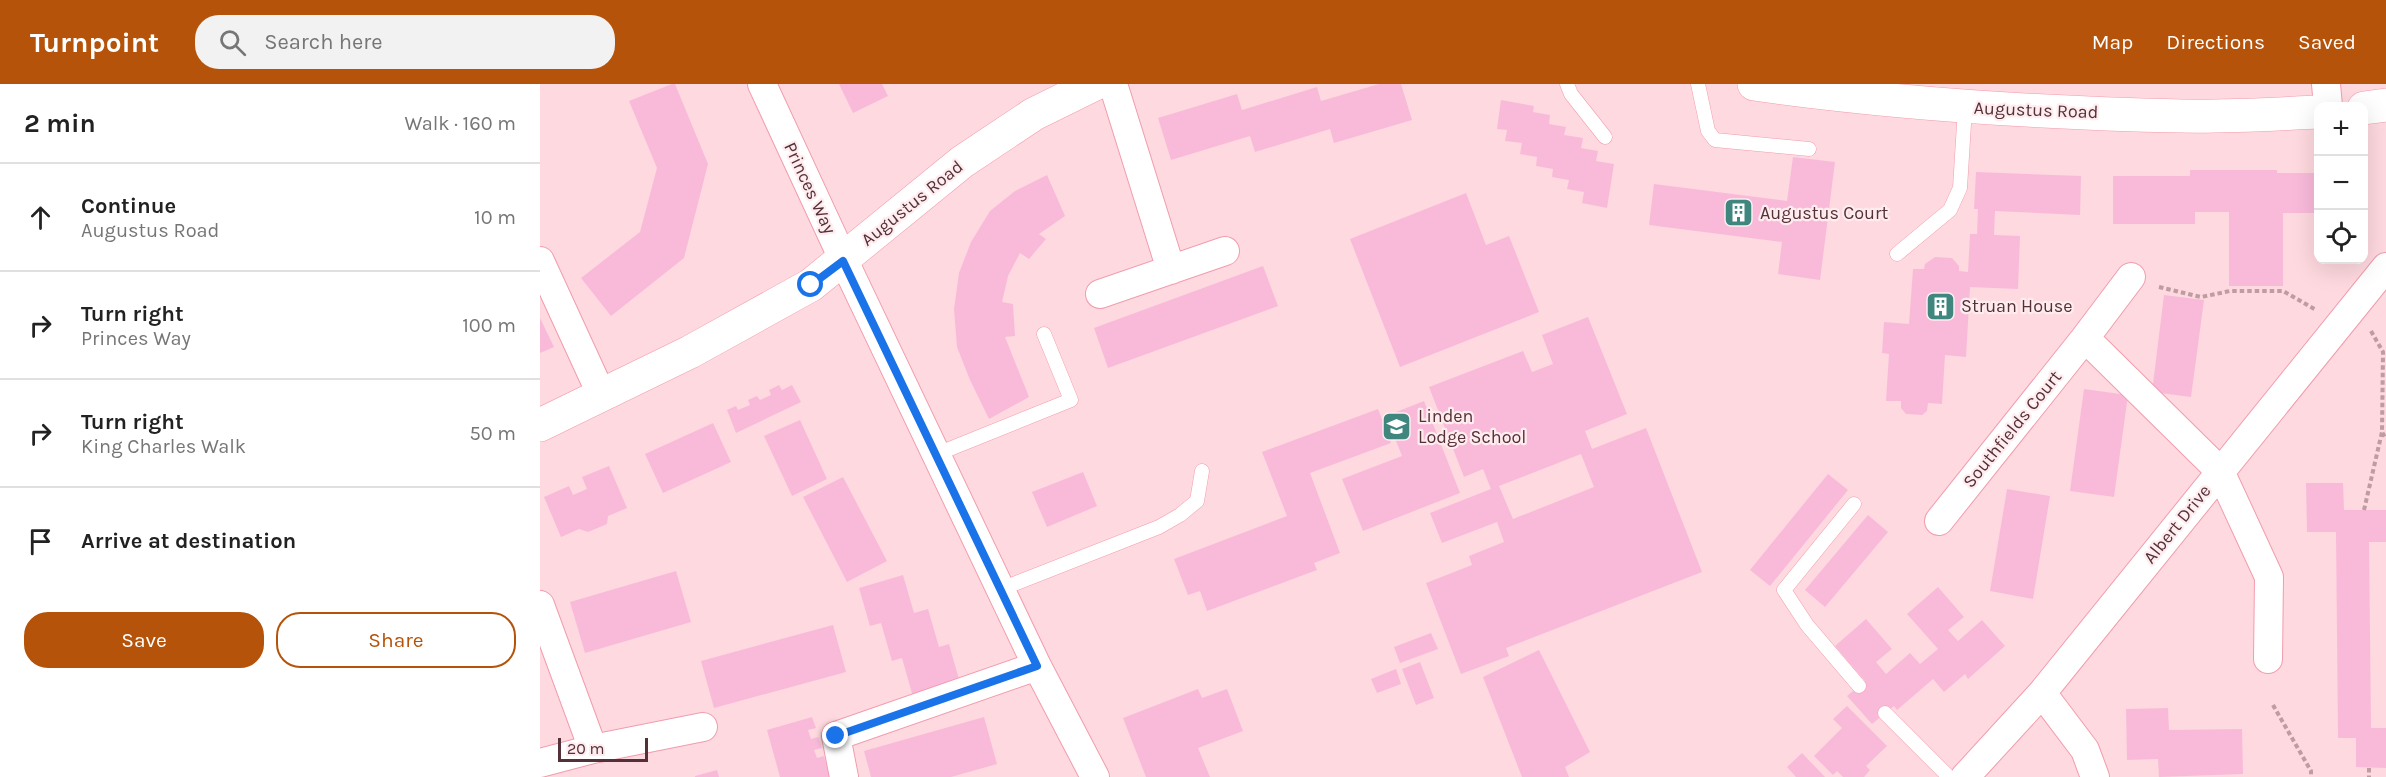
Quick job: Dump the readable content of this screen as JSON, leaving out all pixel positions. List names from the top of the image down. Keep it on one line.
{"streets":{"street":["Augustus Road","Princes Way","Southfields Court","Albert Drive"]},"crossings":[["Augustus Road","Princes Way"]],"places":{"building":["Augustus Court","Struan House"],"school or university":["Linden Lodge School"]},"scale_bar":"20 m","page":{"header":"Turnpoint","search":"Search here","nav":["Map","Directions","Saved"],"heading":["2 min","Walk · 160 m"],"map_buttons":["+","−"],"list":[["Continue","Augustus Road","10 m"],["Turn right","Princes Way","100 m"],["Turn right","King Charles Walk","50 m"],"Arrive at destination"],"buttons":["Save","Share"],"scale":"20 m"}}
